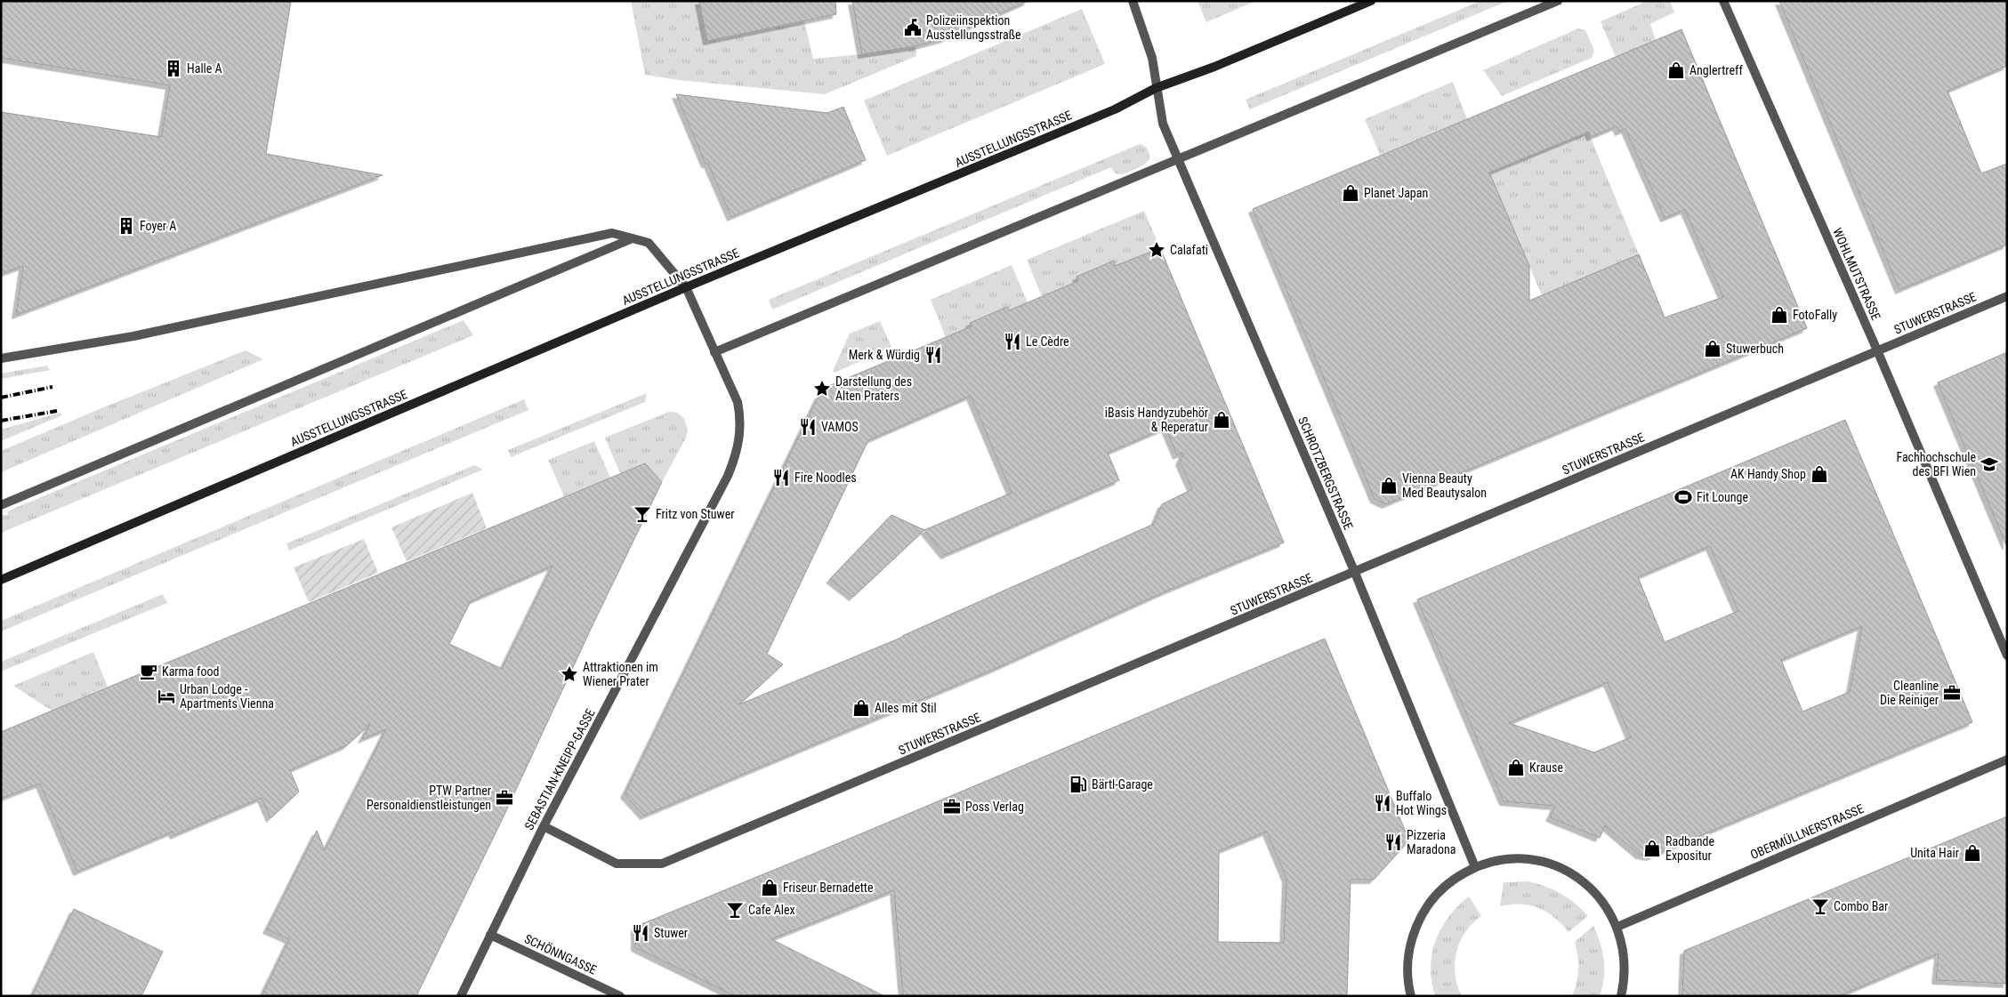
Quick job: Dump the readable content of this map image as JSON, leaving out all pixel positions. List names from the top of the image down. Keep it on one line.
{"streets":{"main road":["AUSSTELLUNGSSTRASSE"],"street":["WOHLMUTSTRASSE","STUWERSTRASSE","SCHROTZBERGSTRASSE","SEBASTIAN-KNEIPP-GASSE","OBERMÜLLNERSTRASSE","SCHÖNNGASSE"]},"crossings":[["AUSSTELLUNGSSTRASSE","SCHROTZBERGSTRASSE"],["AUSSTELLUNGSSTRASSE","SEBASTIAN-KNEIPP-GASSE"],["WOHLMUTSTRASSE","STUWERSTRASSE"],["STUWERSTRASSE","SCHROTZBERGSTRASSE"],["STUWERSTRASSE","SEBASTIAN-KNEIPP-GASSE"],["SEBASTIAN-KNEIPP-GASSE","SCHÖNNGASSE"]],"places":{"public building":["Polizeiinspektion Ausstellungsstraße"],"building":["Halle A","Foyer A"],"shop":["Anglertreff","Planet Japan","FotoFally","Stuwerbuch","iBasis Handyzubehör & Reperatur","AK Handy Shop","Vienna Beauty Med Beautysalon","Alles mit Stil","Krause","Radbande Expositur","Unita Hair","Friseur Bernadette"],"place":["Calafati","Darstellung des Alten Praters","Attraktionen im Wiener Prater"],"restaurant":["Le Cèdre","Merk & Würdig","VAMOS","Fire Noodles","Buffalo Hot Wings","Pizzeria Maradona","Stuwer"],"school or university":["Fachhochschule des BFI Wien"],"sports":["Fit Lounge"],"bar":["Fritz von Stuwer","Combo Bar","Cafe Alex"],"cafe":["Karma food"],"office":["Cleanline Die Reiniger","PTW Partner Personaldienstleistungen","Poss Verlag"],"hotel":["Urban Lodge - Apartments Vienna"],"fuel station":["Bärtl-Garage"]}}
